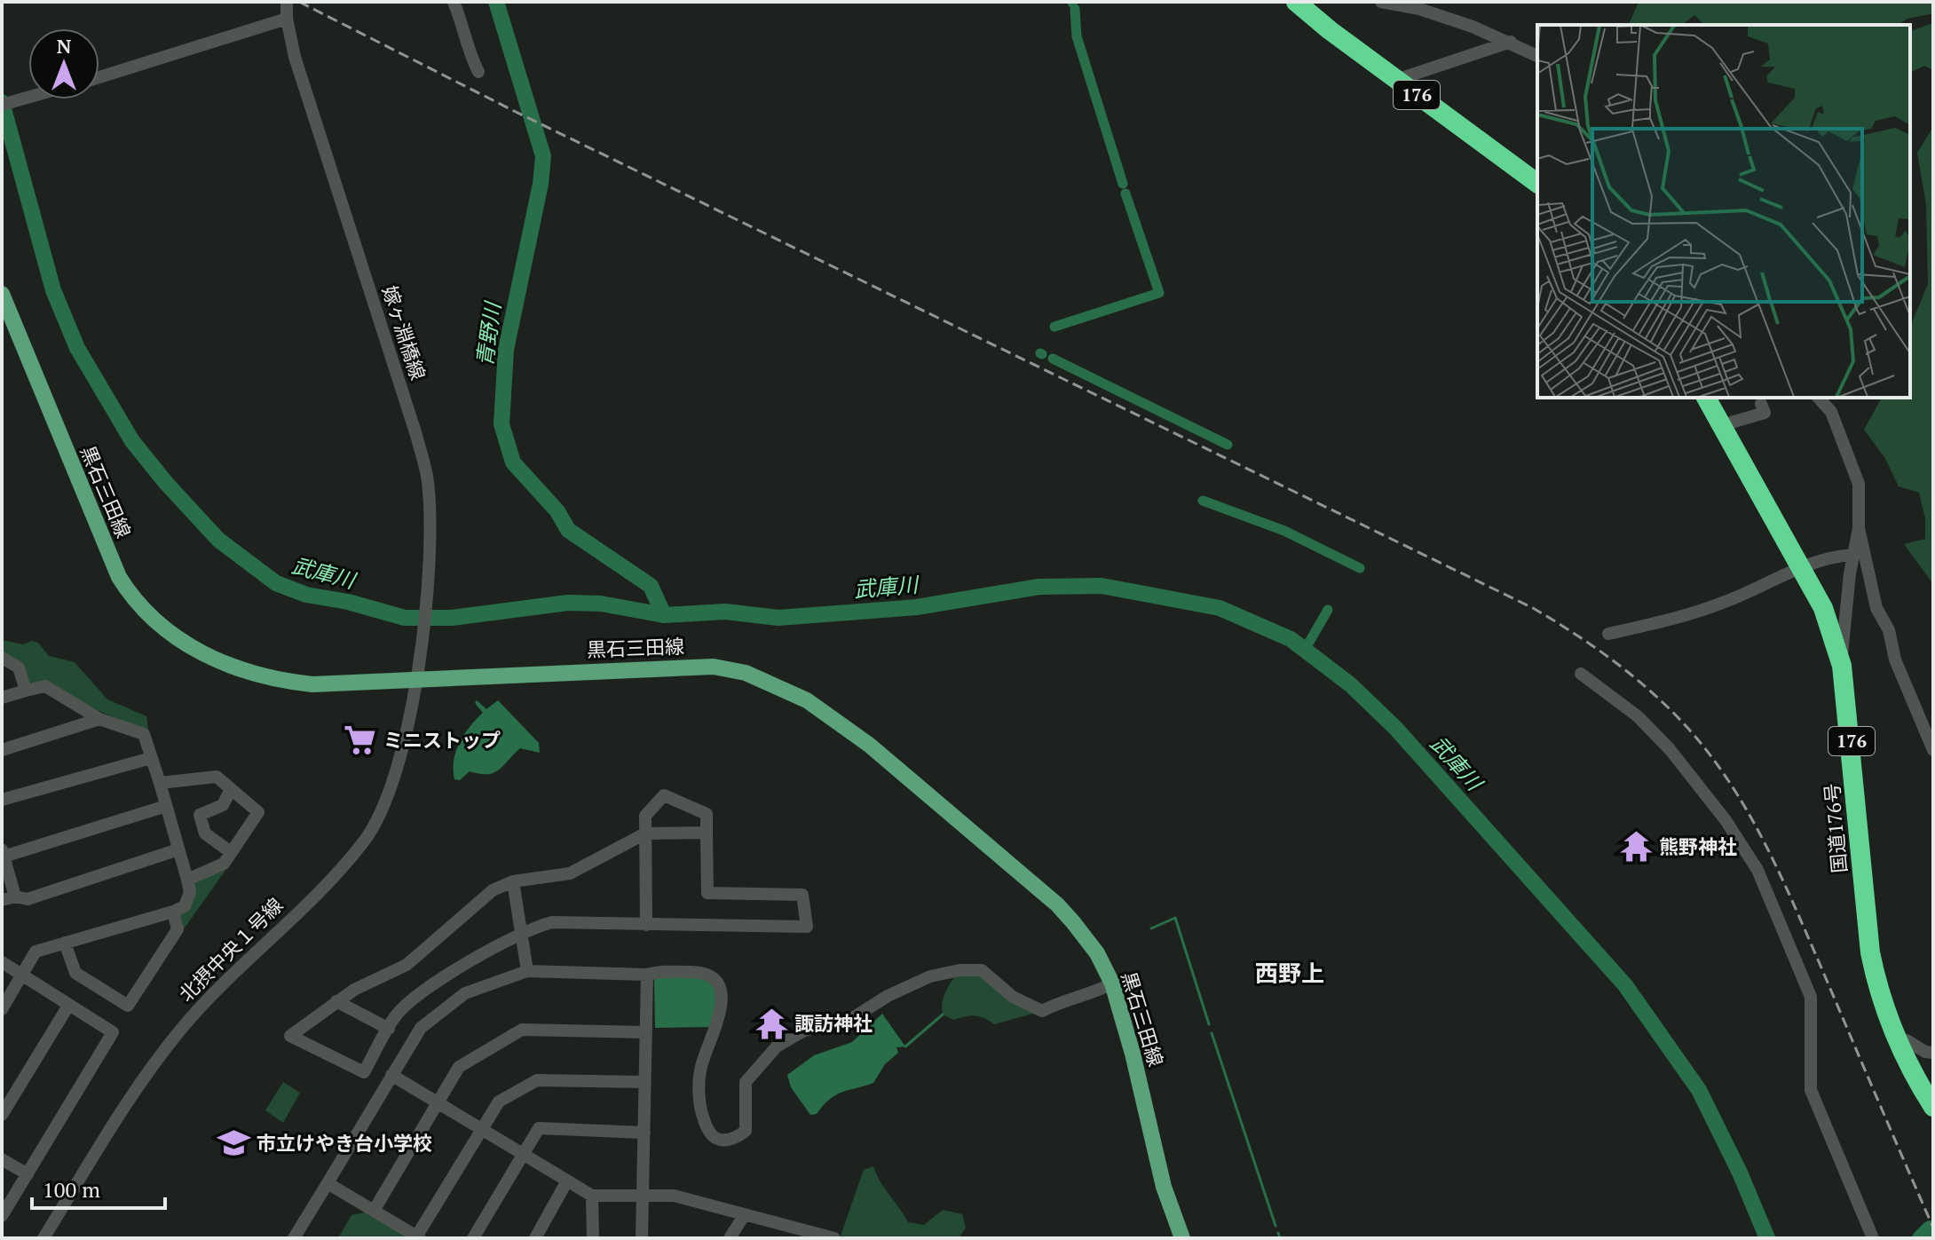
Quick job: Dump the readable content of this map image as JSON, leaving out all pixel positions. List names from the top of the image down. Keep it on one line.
{"streets":{"highway":["176","国道176号"],"main road":["黒石三田線"],"street":["嫁ヶ淵橋線","北摂中央１号線"]},"crossings":[["嫁ヶ淵橋線","黒石三田線"],["嫁ヶ淵橋線","北摂中央１号線"],["黒石三田線","北摂中央１号線"]],"districts":["西野上"],"water":["青野川","武庫川"],"places":{"supermarket":["ミニストップ"],"temple":["熊野神社","諏訪神社"],"school or university":["市立けやき台小学校"]},"scale_bar":"100 m","north":"top"}
